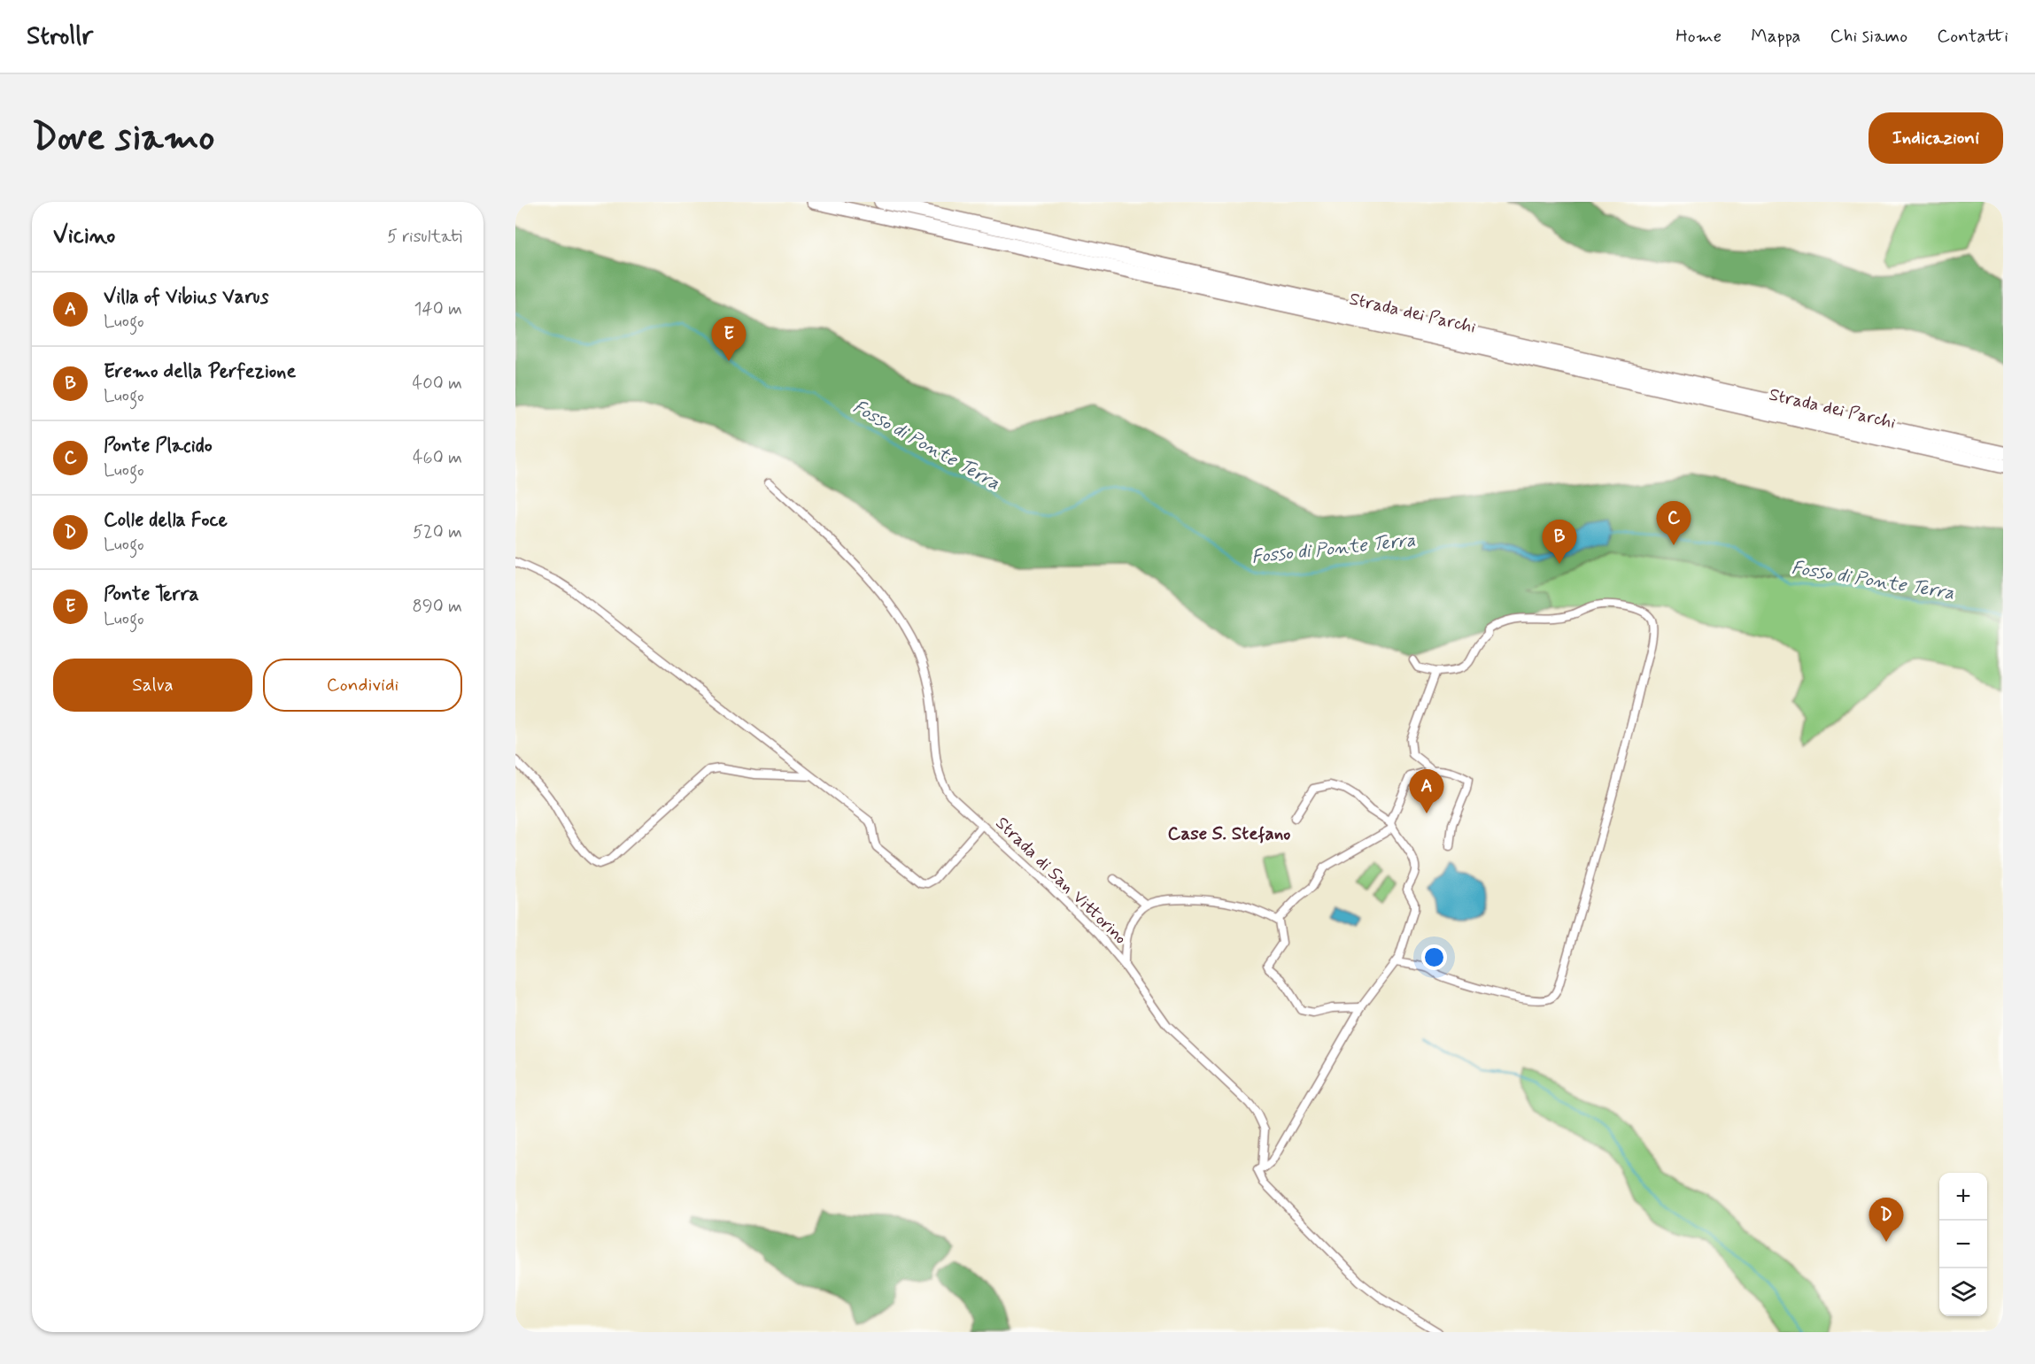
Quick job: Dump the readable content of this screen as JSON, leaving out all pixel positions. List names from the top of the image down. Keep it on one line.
{"streets":{"highway":["Strada dei Parchi"],"street":["Strada di San Vittorino"]},"districts":["Case S. Stefano"],"water":["Fosso di Ponte Terra"],"page":{"header":"Strollr","nav":["Home","Mappa","Chi siamo","Contatti"],"buttons":["Indicazioni",["Salva","Condividi"]],"title":"Dove siamo","heading":["Vicino","5 risultati"],"list":[{"mark":"A","name":"Villa of Vibius Varus","note":"Luogo","value":"140 m"},{"mark":"B","name":"Eremo della Perfezione","note":"Luogo","value":"400 m"},{"mark":"C","name":"Ponte Placido","note":"Luogo","value":"460 m"},{"mark":"D","name":"Colle della Foce","note":"Luogo","value":"520 m"},{"mark":"E","name":"Ponte Terra","note":"Luogo","value":"890 m"}],"pins":["E","C","B","A","D"],"map_buttons":["+","−"]}}
